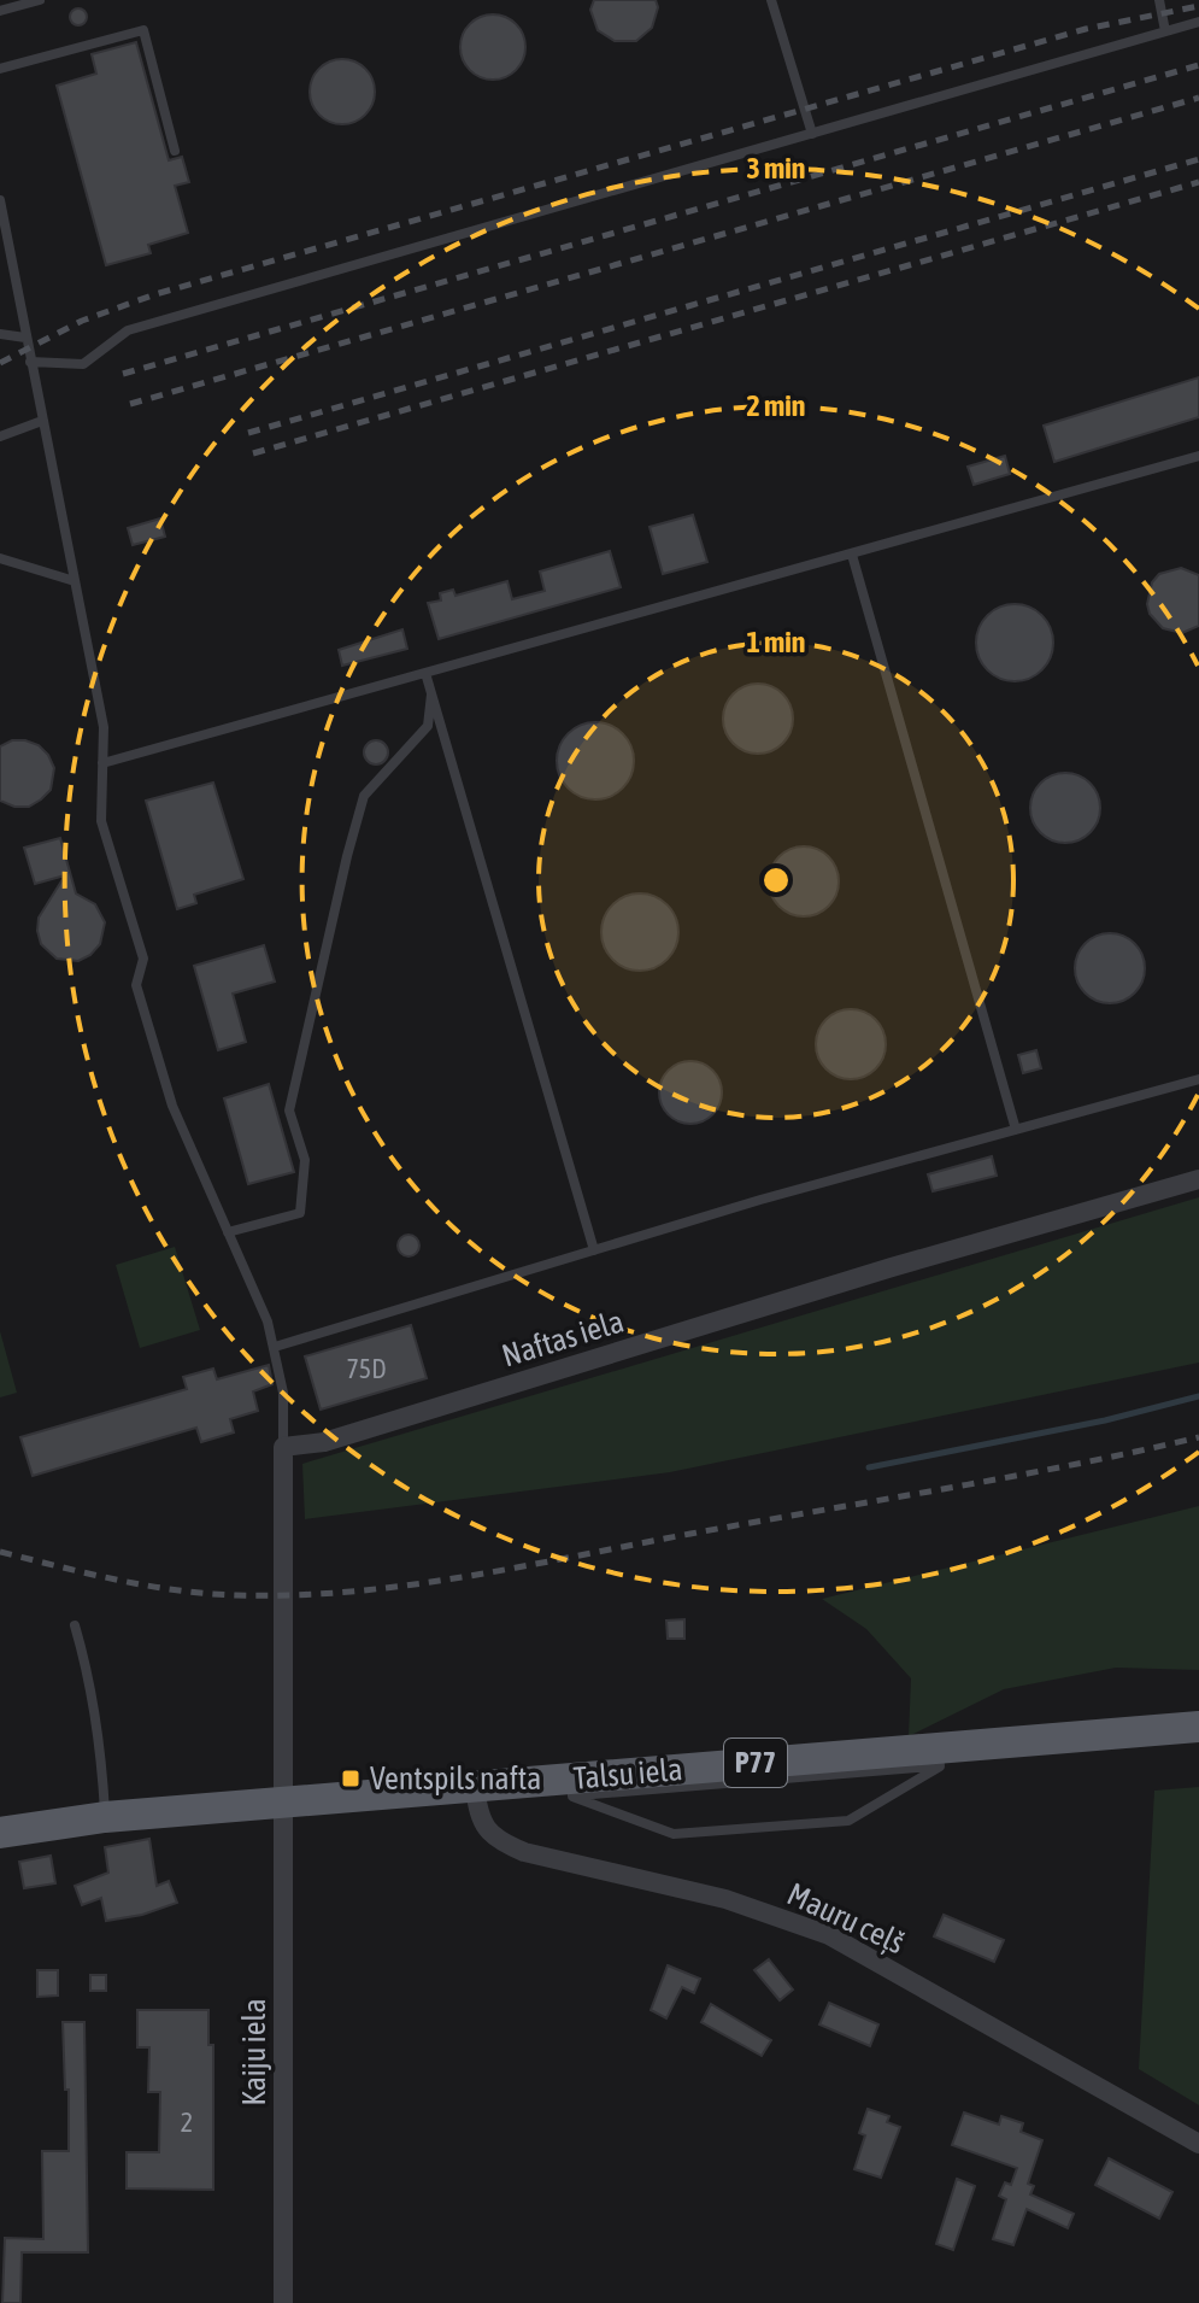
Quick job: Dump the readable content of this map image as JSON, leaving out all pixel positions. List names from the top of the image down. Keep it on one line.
{"streets":{"main road":["P77","Talsu iela"],"street":["Naftas iela","Mauru ceļš","Kaiju iela"]},"crossings":[["Talsu iela","Mauru ceļš"],["Talsu iela","Kaiju iela"]],"places":{"transit":["Ventspils nafta"]},"house_numbers":["75D","2"],"rings":["3 min","2 min","1 min"]}
